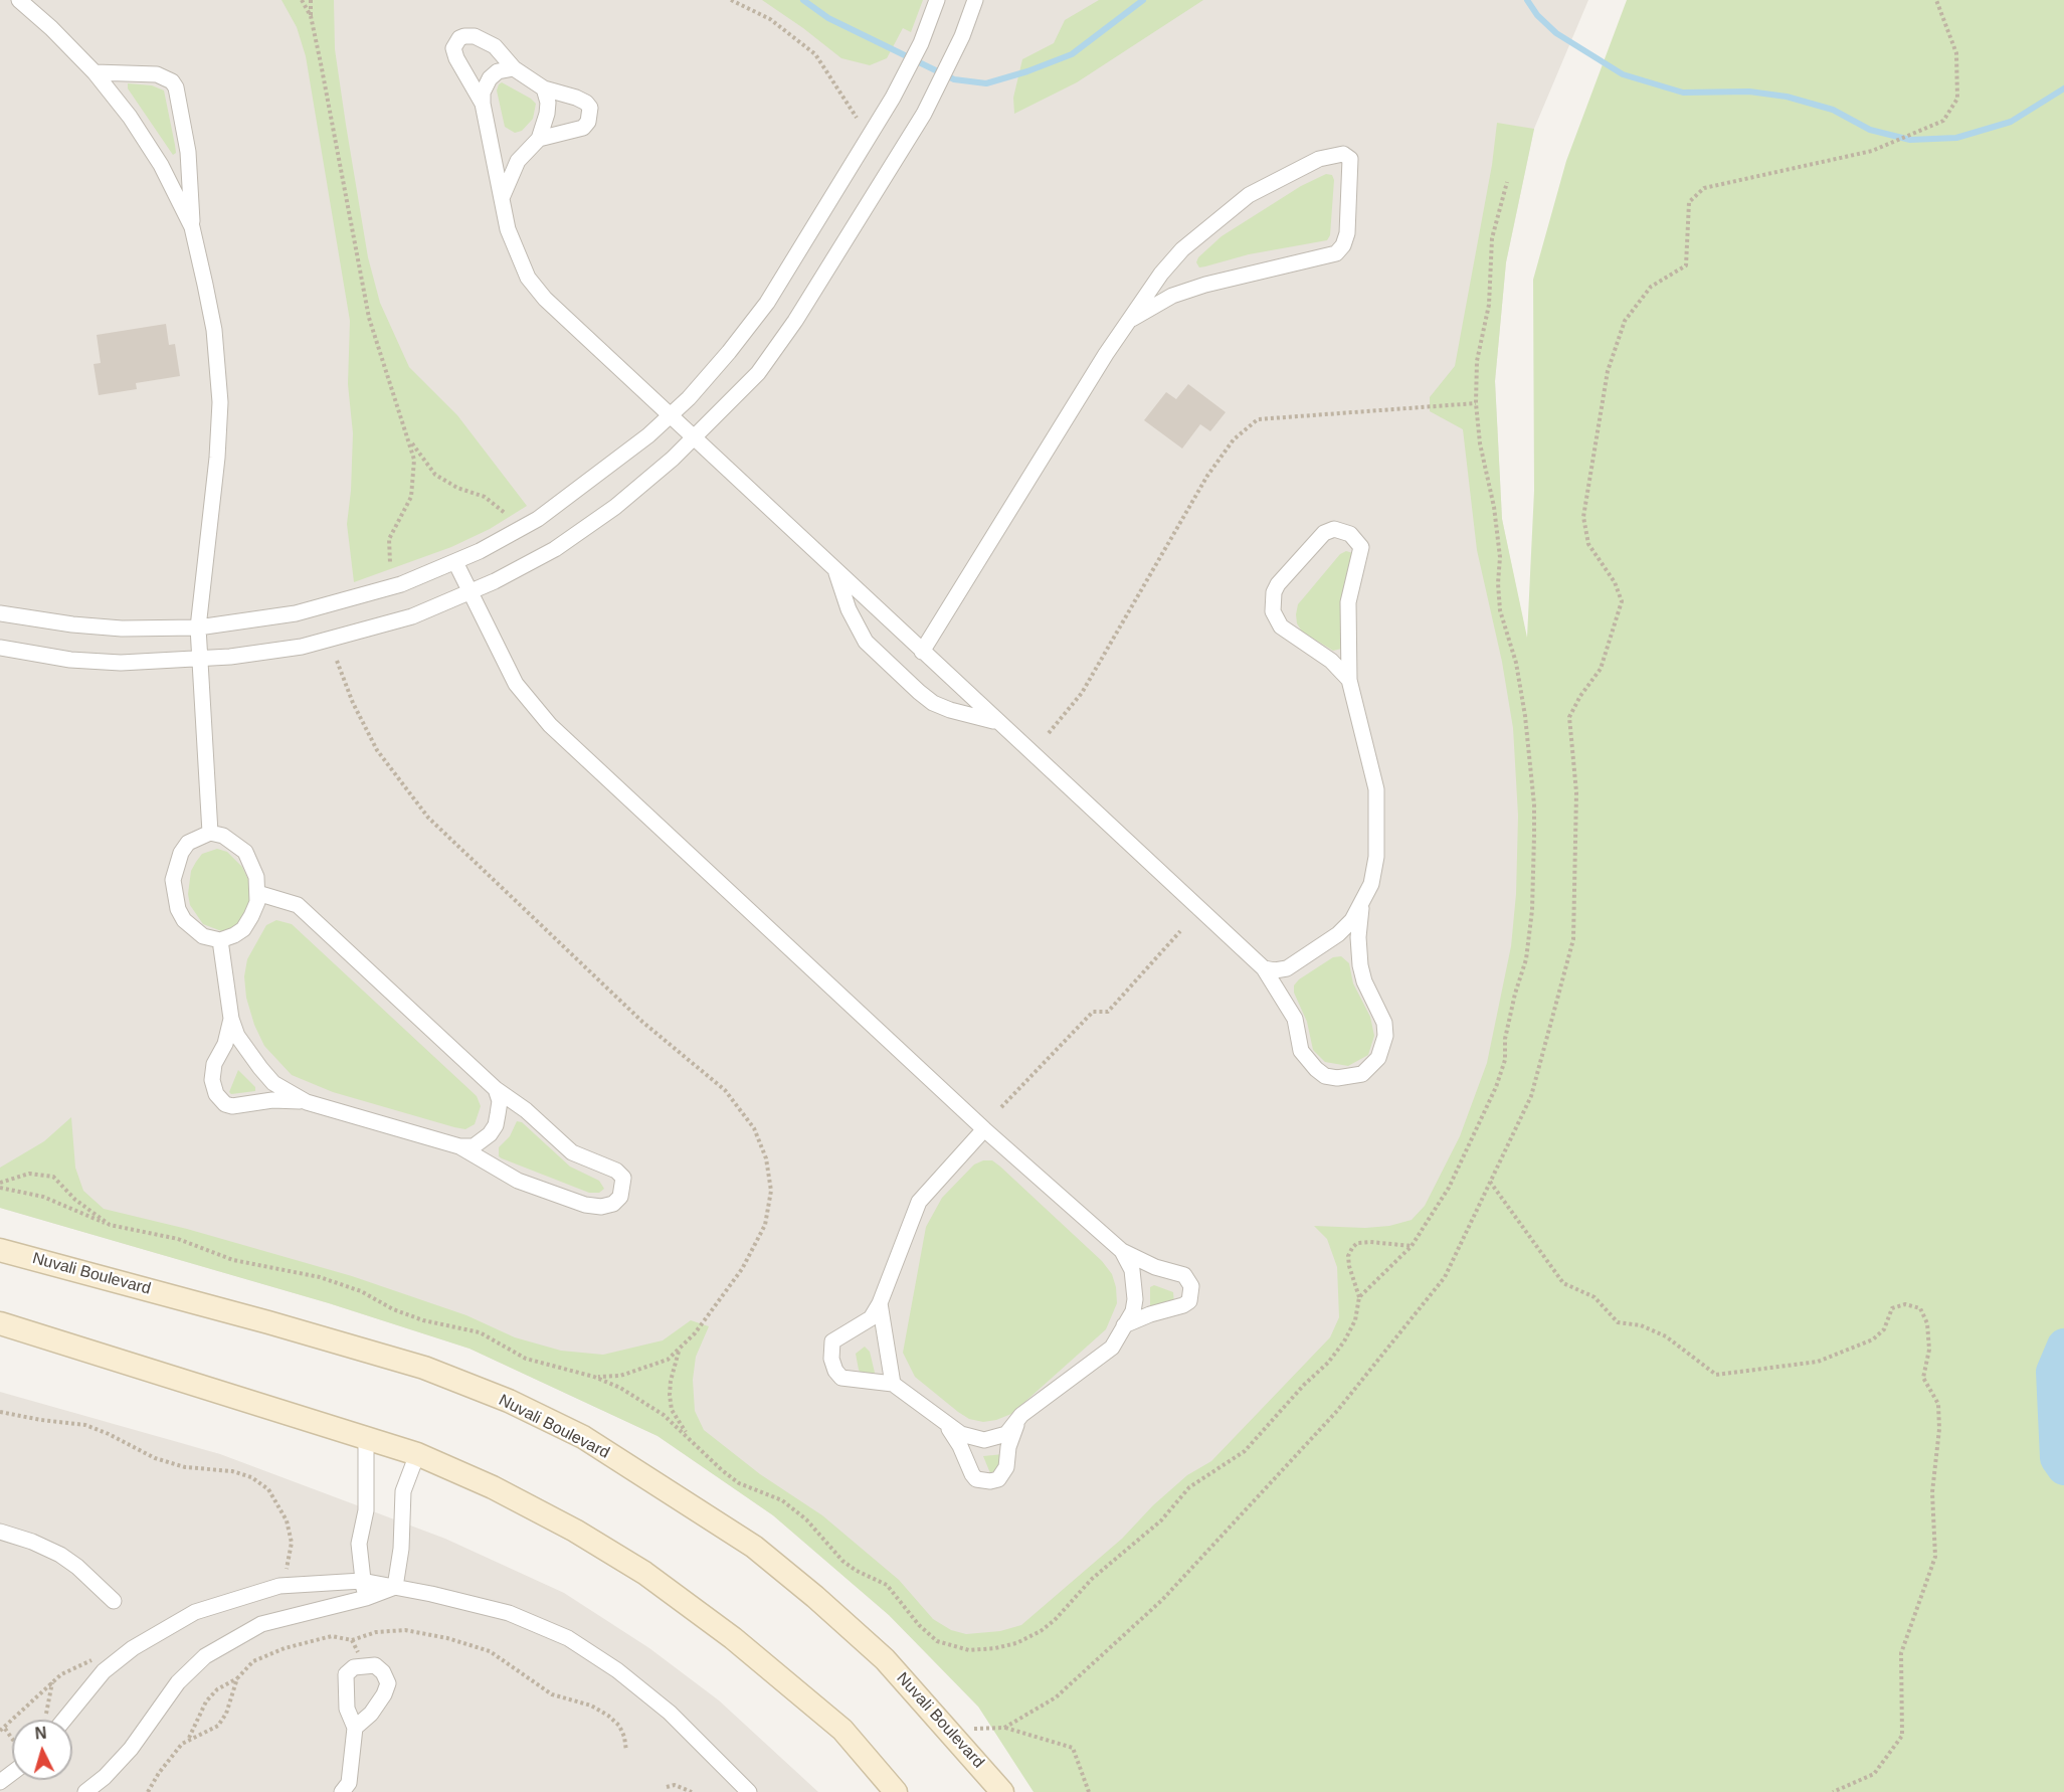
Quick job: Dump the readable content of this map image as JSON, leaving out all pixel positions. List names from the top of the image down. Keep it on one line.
{"streets":{"main road":["Nuvali Boulevard"]},"north":"top"}
